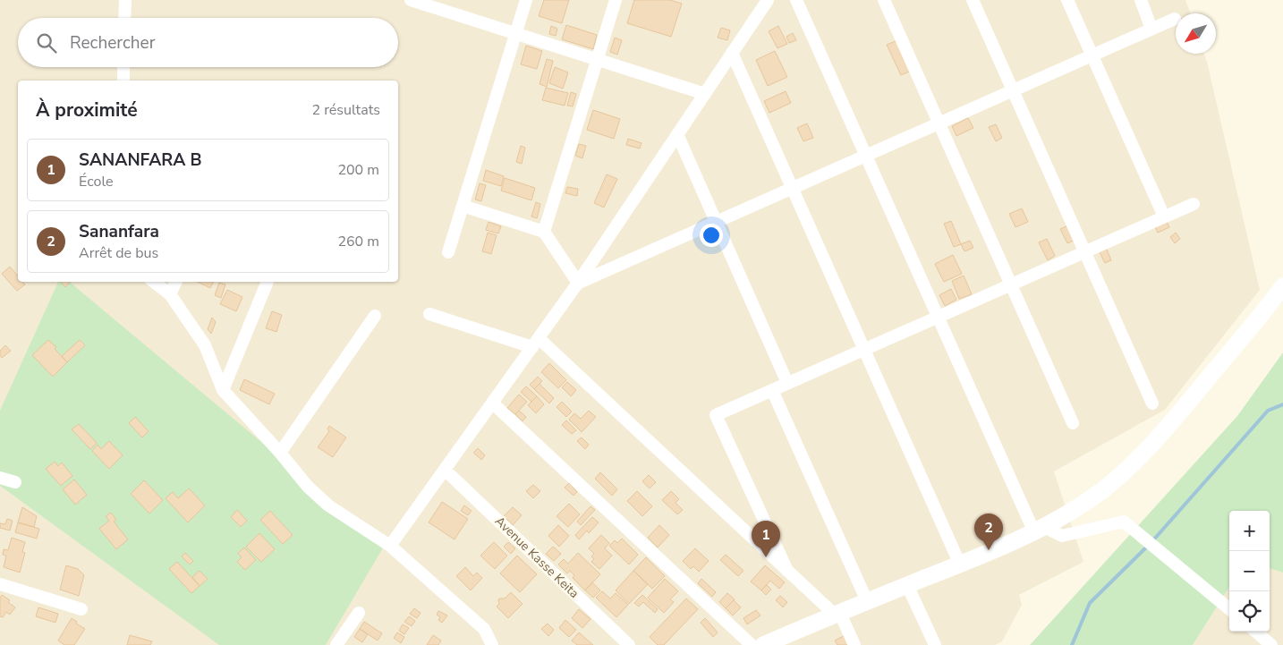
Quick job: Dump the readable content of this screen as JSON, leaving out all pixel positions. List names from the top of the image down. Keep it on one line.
{"streets":{"street":["Avenue Kasse Keita"]},"north":"bottom left","page":{"search":"Rechercher","heading":["À proximité","2 résultats"],"list":[{"mark":"1","name":"SANANFARA B","note":"École","value":"200 m"},{"mark":"2","name":"Sananfara","note":"Arrêt de bus","value":"260 m"}],"map_buttons":["+","−"],"pins":["2","1"]}}
